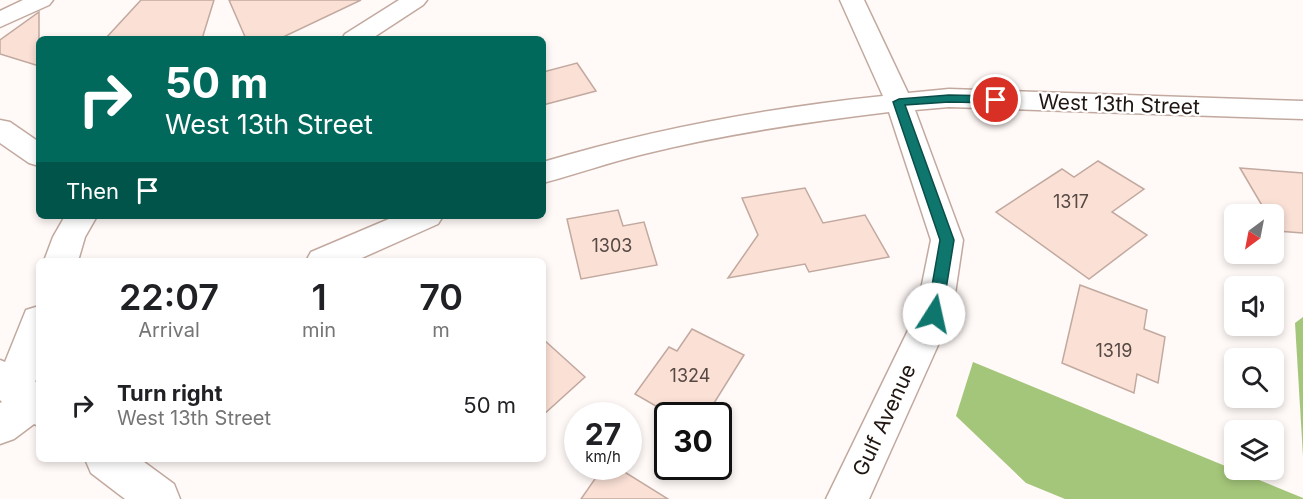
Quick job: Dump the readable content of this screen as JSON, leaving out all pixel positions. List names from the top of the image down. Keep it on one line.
{"streets":{"street":["West 13th Street","Gulf Avenue"]},"crossings":[["West 13th Street","Gulf Avenue"]],"house_numbers":["1317","1303","1319","1324"],"north":"bottom left","page":{"turn":["50 m","West 13th Street"],"then":"Then","eta":["22:07","Arrival","1","min","70","m"],"list":[{"name":"Turn right","note":"West 13th Street","value":"50 m"}],"speed":"27 km/h","limit":"30"}}
